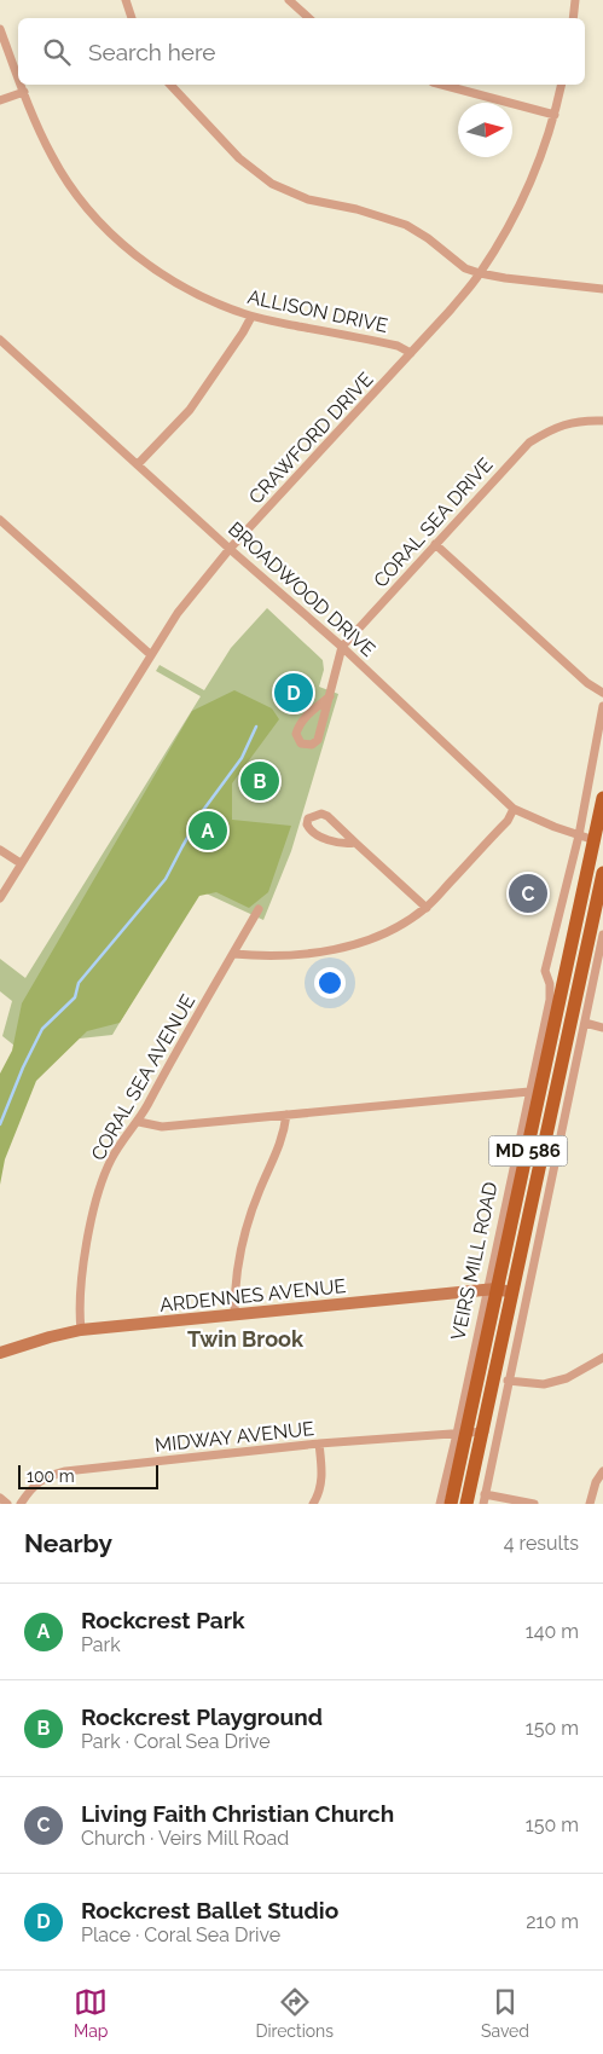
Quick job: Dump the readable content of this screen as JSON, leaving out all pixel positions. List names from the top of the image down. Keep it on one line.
{"streets":{"main road":["MD 586","VEIRS MILL ROAD"],"street":["ALLISON DRIVE","CRAWFORD DRIVE","CORAL SEA DRIVE","BROADWOOD DRIVE","CORAL SEA AVENUE","ARDENNES AVENUE","MIDWAY AVENUE"]},"crossings":[["ALLISON DRIVE","CRAWFORD DRIVE"],["CRAWFORD DRIVE","BROADWOOD DRIVE"],["CORAL SEA DRIVE","BROADWOOD DRIVE"],["BROADWOOD DRIVE","VEIRS MILL ROAD"],["CORAL SEA AVENUE","ARDENNES AVENUE"],["MD 586","ARDENNES AVENUE"],["MD 586","MIDWAY AVENUE"],["VEIRS MILL ROAD","ARDENNES AVENUE"],["VEIRS MILL ROAD","MIDWAY AVENUE"]],"districts":["Twin Brook"],"scale_bar":"100 m","north":"right","page":{"search":"Search here","pins":["D","B","A","C"],"scale":"100 m","heading":["Nearby","4 results"],"list":[{"mark":"A","name":"Rockcrest Park","note":"Park","value":"140 m"},{"mark":"B","name":"Rockcrest Playground","note":"Park · Coral Sea Drive","value":"150 m"},{"mark":"C","name":"Living Faith Christian Church","note":"Church · Veirs Mill Road","value":"150 m"},{"mark":"D","name":"Rockcrest Ballet Studio","note":"Place · Coral Sea Drive","value":"210 m"}],"nav":["Map","Directions","Saved"]}}
